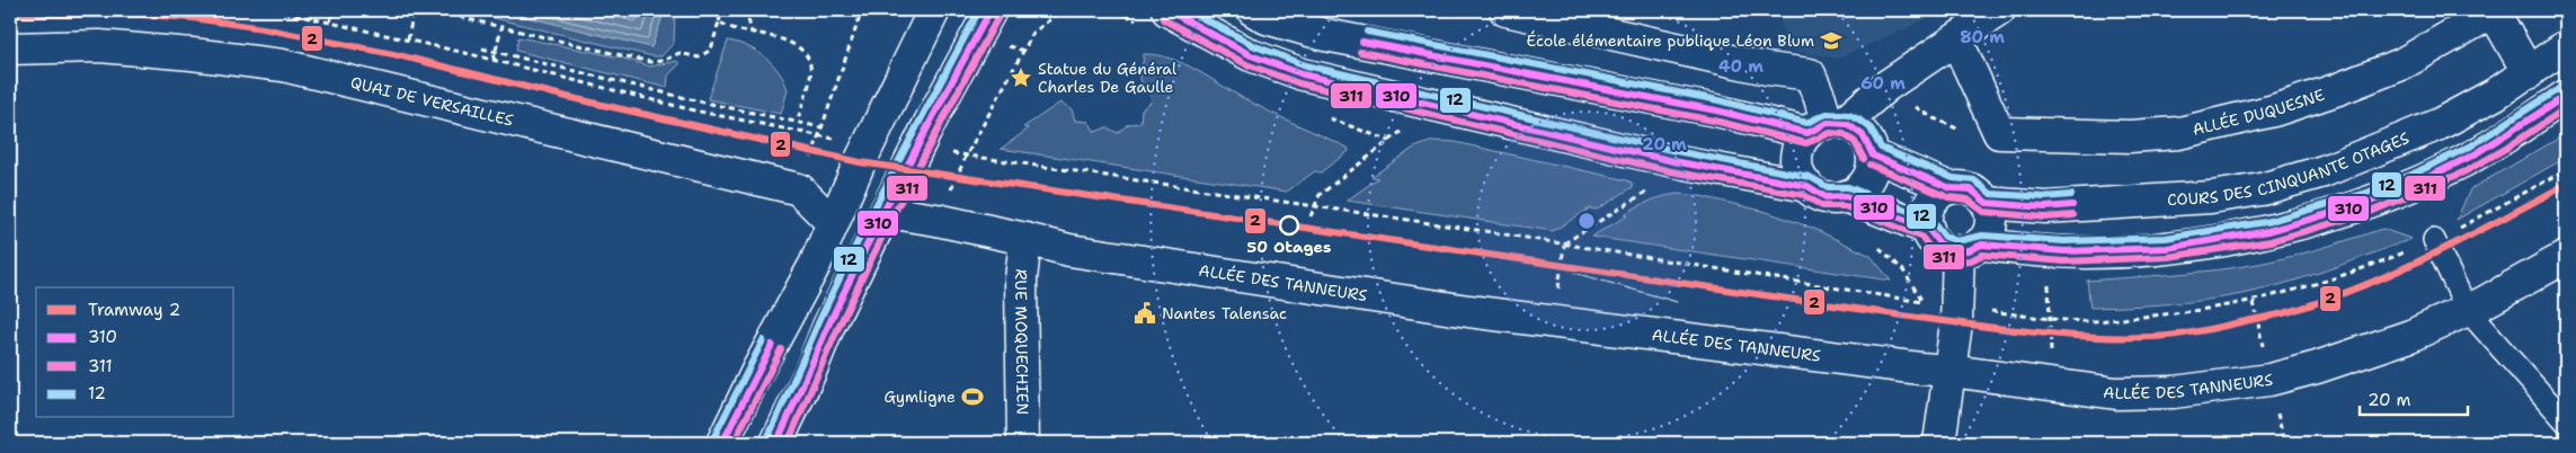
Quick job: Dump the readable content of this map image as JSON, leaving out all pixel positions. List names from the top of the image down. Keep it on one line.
{"streets":{"street":["QUAI DE VERSAILLES","ALLÉE DUQUESNE","COURS DES CINQUANTE OTAGES","ALLÉE DES TANNEURS","RUE MOQUECHIEN"]},"crossings":[["ALLÉE DES TANNEURS","RUE MOQUECHIEN"]],"places":{"school or university":["École élémentaire publique Léon Blum"],"place":["Statue du Général Charles De Gaulle"],"other":["50 Otages"],"public building":["Nantes Talensac"],"sports":["Gymligne"]},"lines":["transit line 310","transit line 12","tram line 2","transit line 311"],"legend":["Tramway 2","310","311","12"],"scale_bar":"20 m","rings":["80 m","40 m","60 m","20 m"]}
